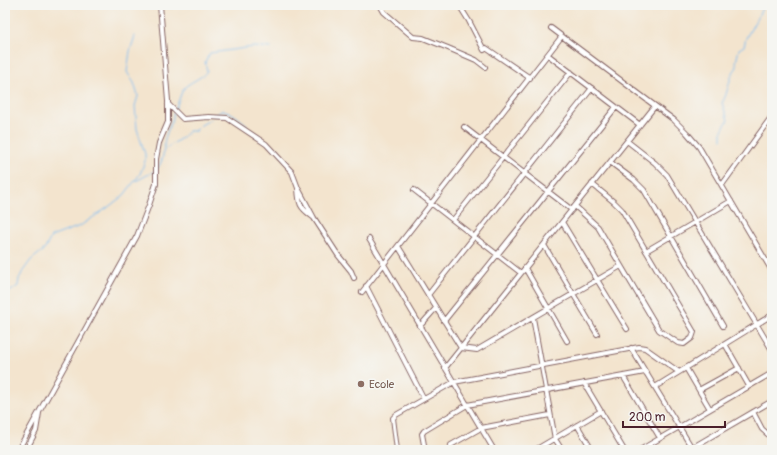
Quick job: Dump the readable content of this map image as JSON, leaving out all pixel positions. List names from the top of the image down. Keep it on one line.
{"places":["Ecole"],"scale_bar":"200 m"}
